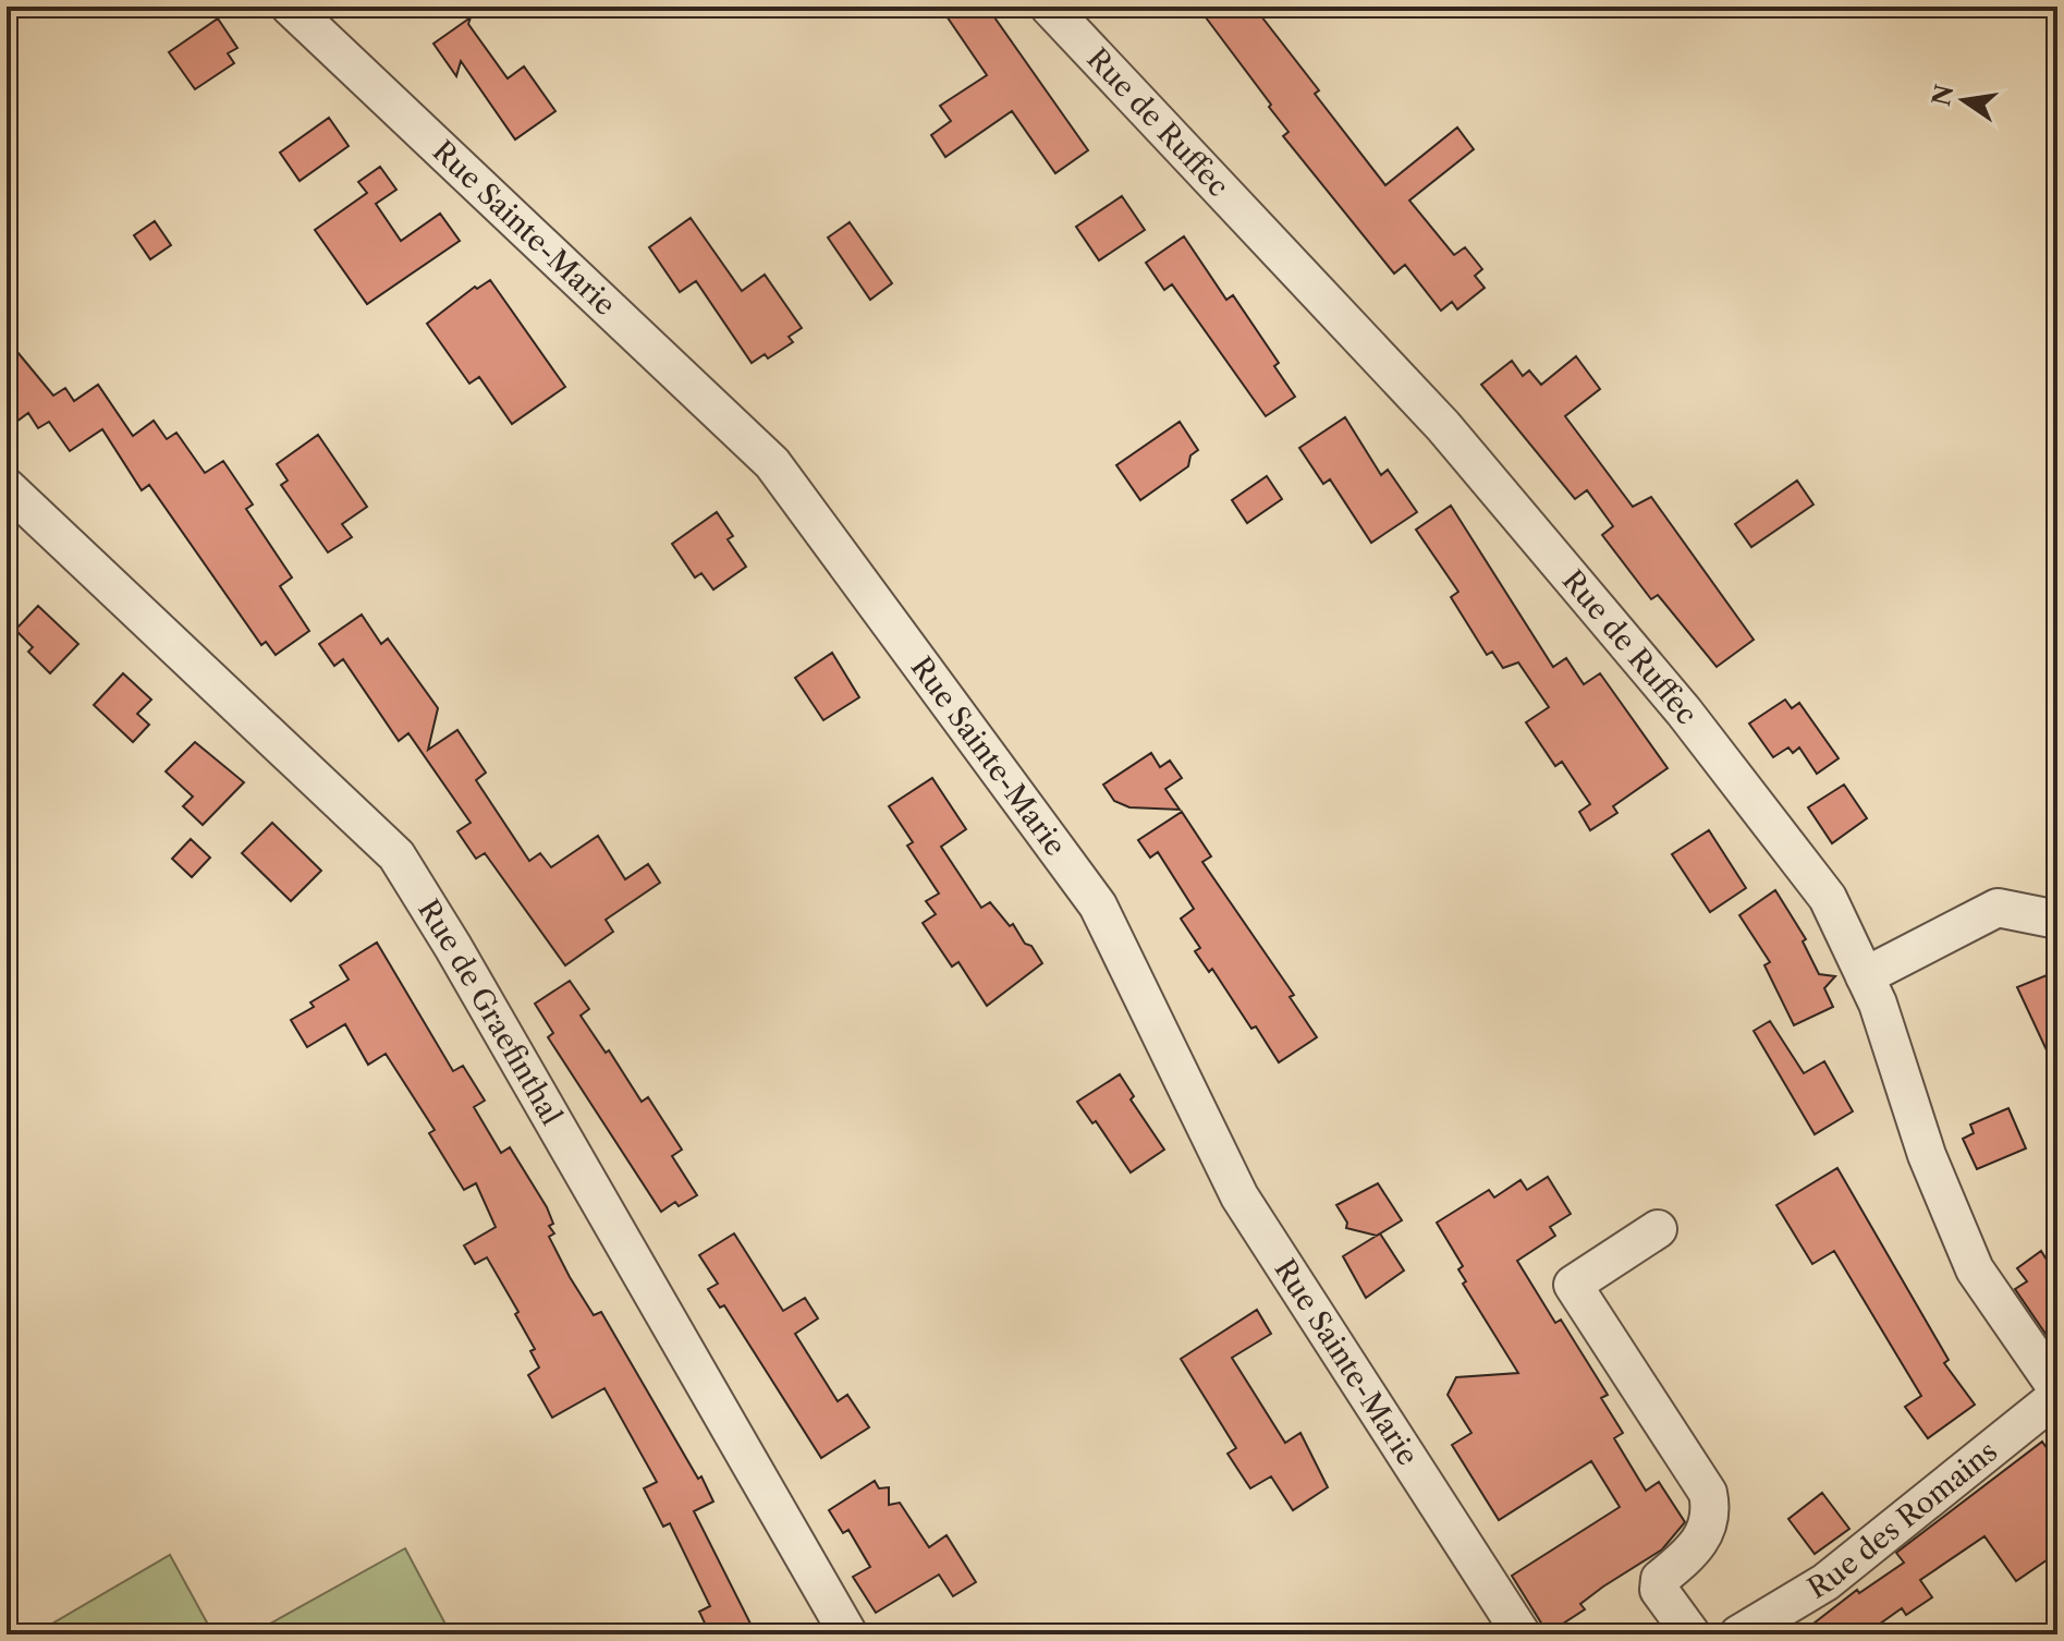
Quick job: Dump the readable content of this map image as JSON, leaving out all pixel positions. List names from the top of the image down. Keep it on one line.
{"streets":{"street":["Rue de Ruffec","Rue Sainte-Marie","Rue de Graefinthal","Rue des Romains"]},"crossings":[["Rue de Ruffec","Rue des Romains"]],"north":"left"}
